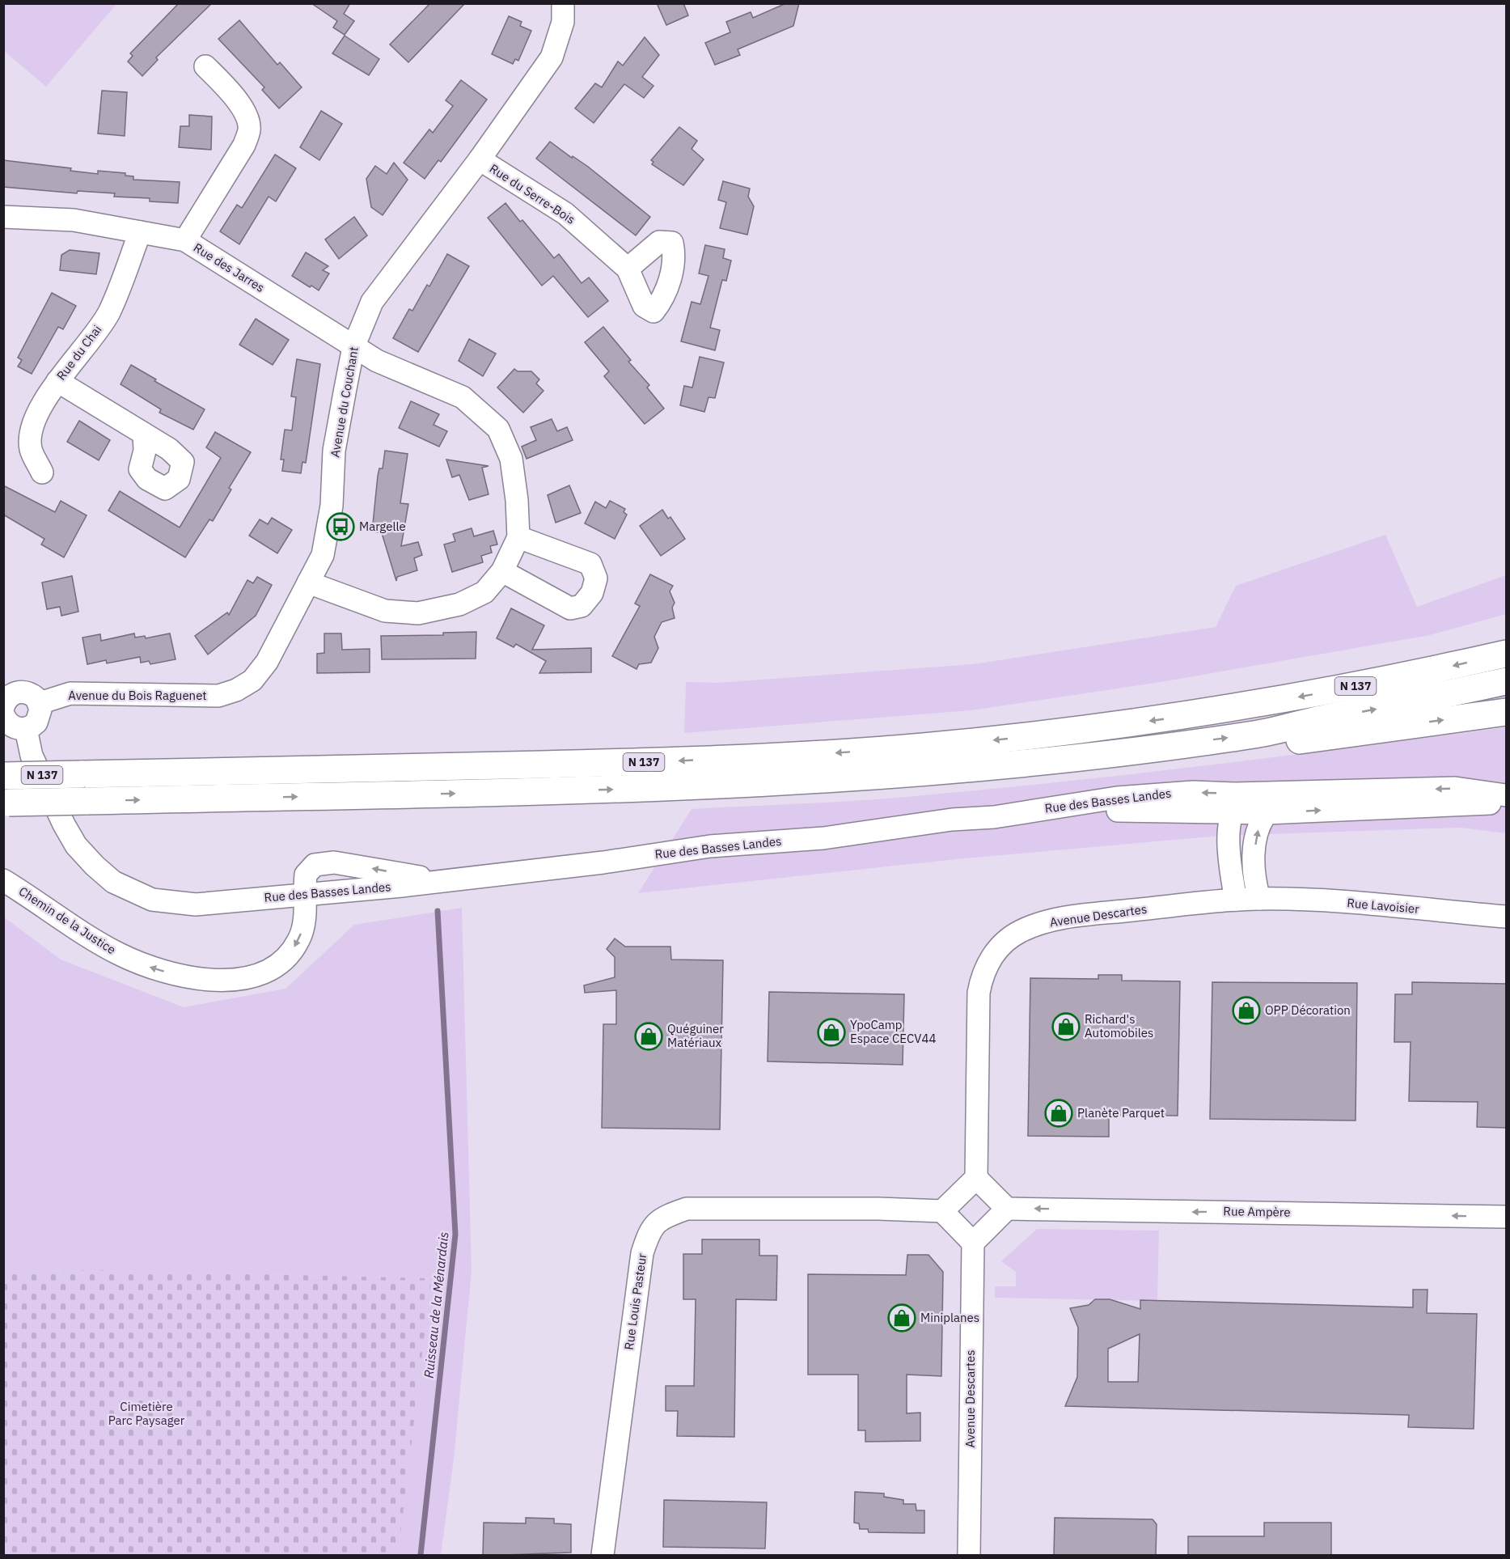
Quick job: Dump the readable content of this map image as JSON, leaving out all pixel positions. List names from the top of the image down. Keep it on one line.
{"streets":{"highway":["N 137"],"street":["Rue du Serre-Bois","Rue des Jarres","Rue du Chai","Avenue du Couchant","Avenue du Bois Raguenet","Rue des Basses Landes","Rue Lavoisier","Avenue Descartes","Chemin de la Justice","Rue Ampère","Rue Louis Pasteur"]},"crossings":[["Rue du Serre-Bois","Avenue du Couchant"],["Rue des Jarres","Rue du Chai"],["Rue des Jarres","Avenue du Couchant"],["Avenue du Couchant","Avenue du Bois Raguenet"],["Avenue du Bois Raguenet","Rue des Basses Landes"],["Rue des Basses Landes","Chemin de la Justice"],["Rue Lavoisier","Avenue Descartes"]],"one_way":["Chemin de la Justice","Rue Ampère"],"water":["Ruisseau de la Ménardais"],"parks":["Cimetière Parc Paysager"],"places":{"bus stop":["Margelle"],"shop":["OPP Décoration","Richard's Automobiles","YpoCamp Espace CECV44","Quéguiner Matériaux","Planète Parquet","Miniplanes"]}}
